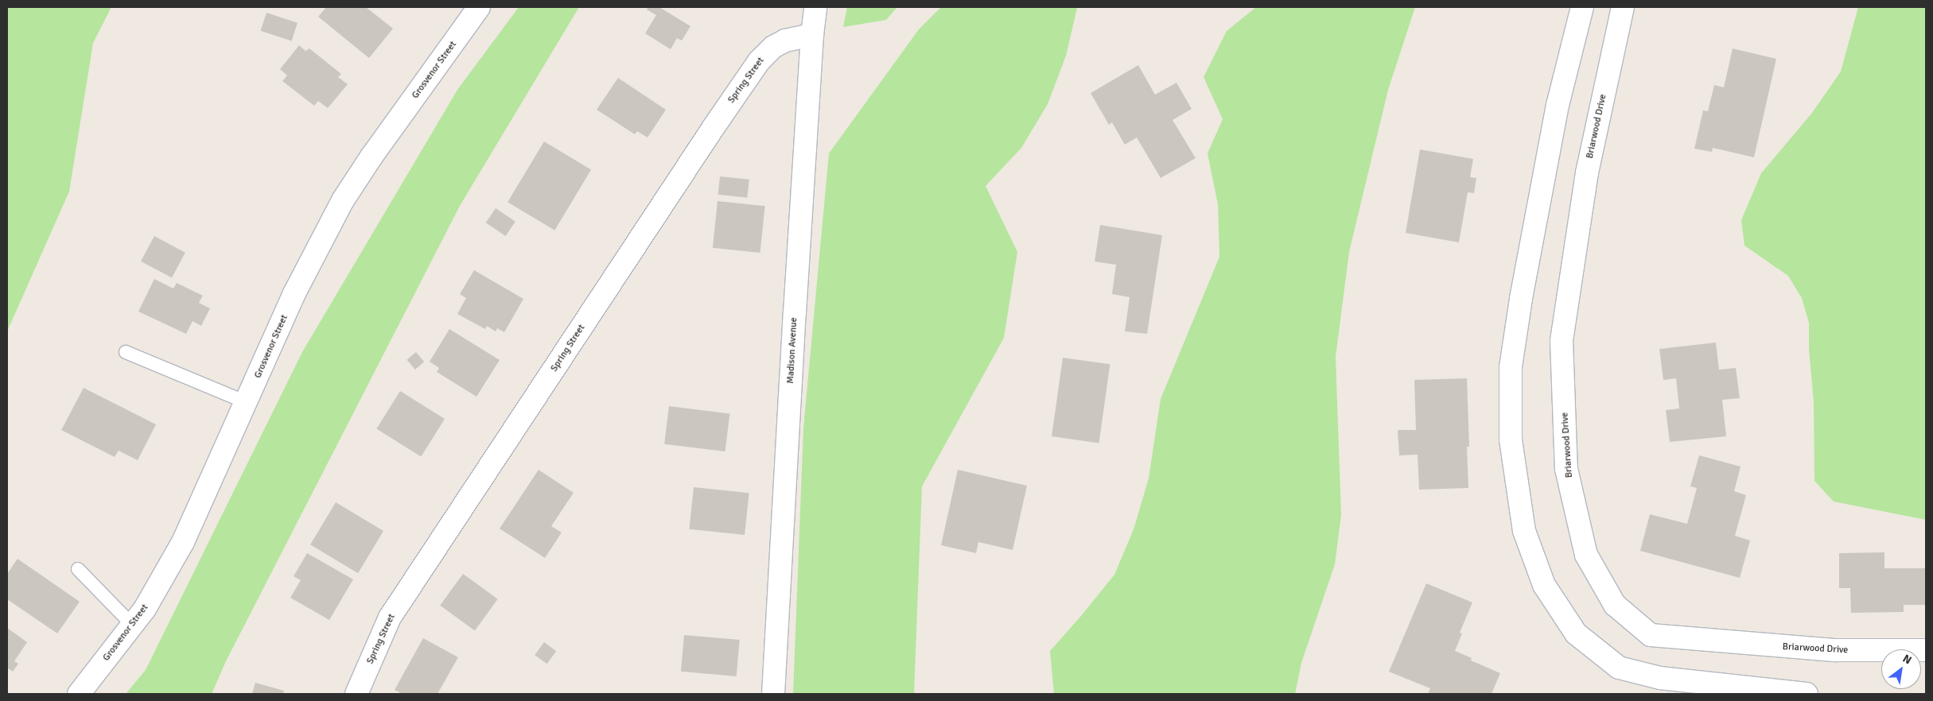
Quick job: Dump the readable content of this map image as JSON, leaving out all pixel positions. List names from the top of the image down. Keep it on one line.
{"streets":{"street":["Grosvenor Street","Spring Street","Briarwood Drive","Madison Avenue"]},"crossings":[["Spring Street","Madison Avenue"]],"north":"top right"}
